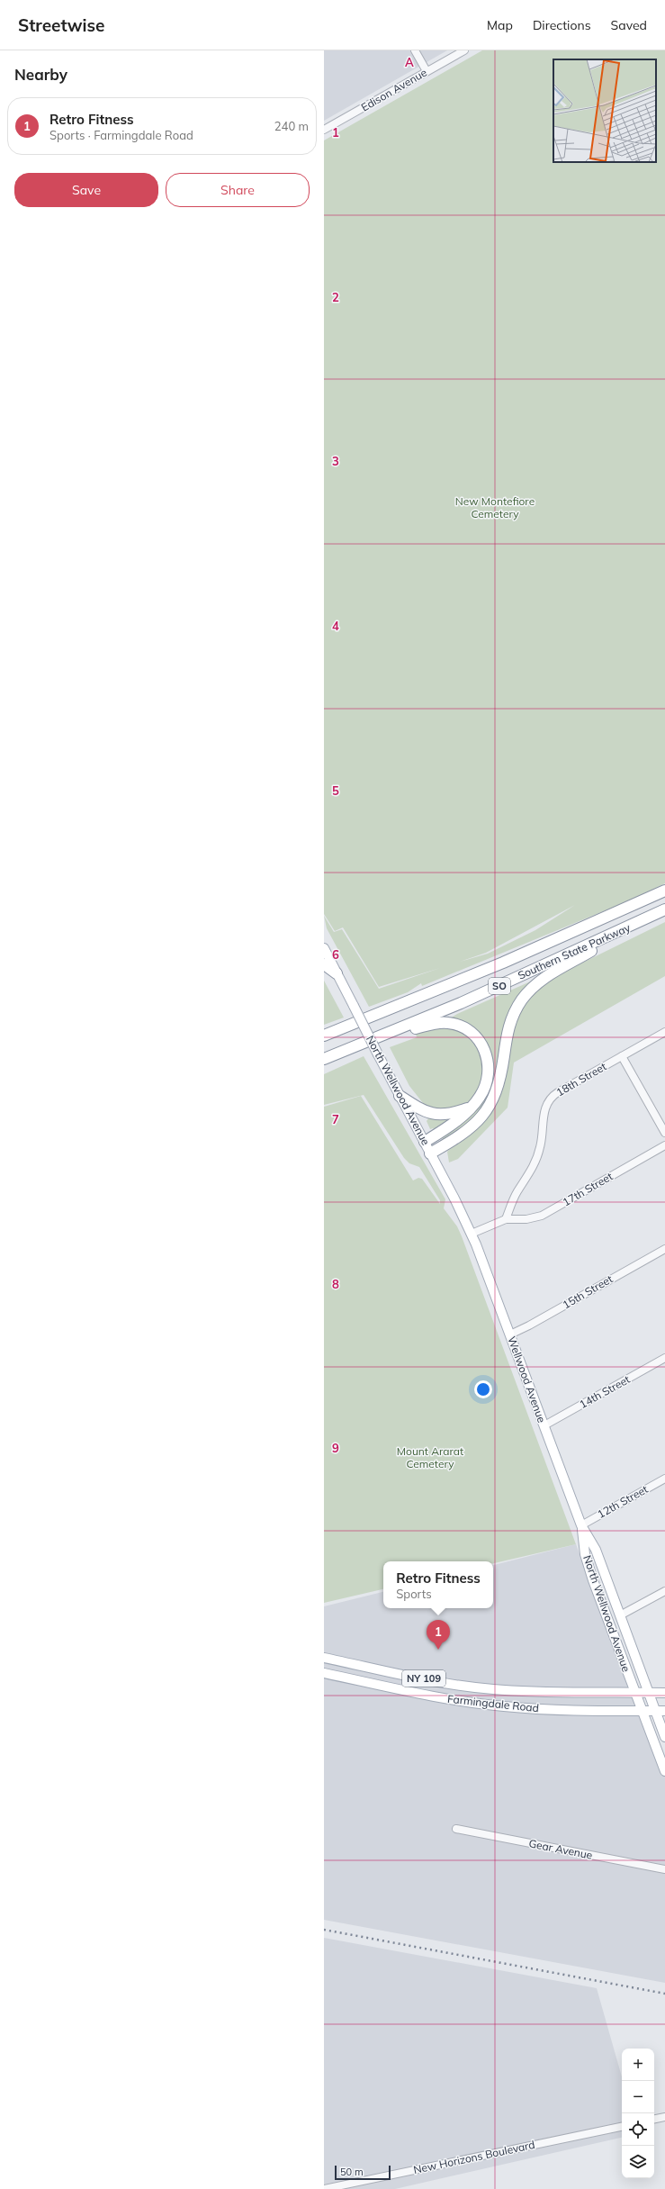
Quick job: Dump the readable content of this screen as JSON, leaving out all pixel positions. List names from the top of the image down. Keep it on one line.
{"streets":{"highway":["Southern State Parkway","SO"],"main road":["North Wellwood Avenue","Wellwood Avenue","NY 109","Farmingdale Road"],"street":["Edison Avenue","18th Street","17th Street","15th Street","14th Street","12th Street","Gear Avenue","New Horizons Boulevard"]},"crossings":[["18th Street","17th Street"],["North Wellwood Avenue","Wellwood Avenue"],["North Wellwood Avenue","12th Street"],["North Wellwood Avenue","Farmingdale Road"],["15th Street","Wellwood Avenue"],["Wellwood Avenue","14th Street"],["Wellwood Avenue","12th Street"]],"parks":["New Montefiore Cemetery","Mount Ararat Cemetery"],"scale_bar":"50 m","page":{"header":"Streetwise","nav":["Map","Directions","Saved"],"heading":"Nearby","list":[{"mark":"1","name":"Retro Fitness","note":"Sports · Farmingdale Road","value":"240 m"}],"buttons":["Save","Share"],"popup":["Retro Fitness","Sports"],"pins":"1","map_buttons":["+","−"],"scale":"50 m"},"grid":{"columns":["A"],"rows":["1","2","3","4","5","6","7","8","9"]}}
